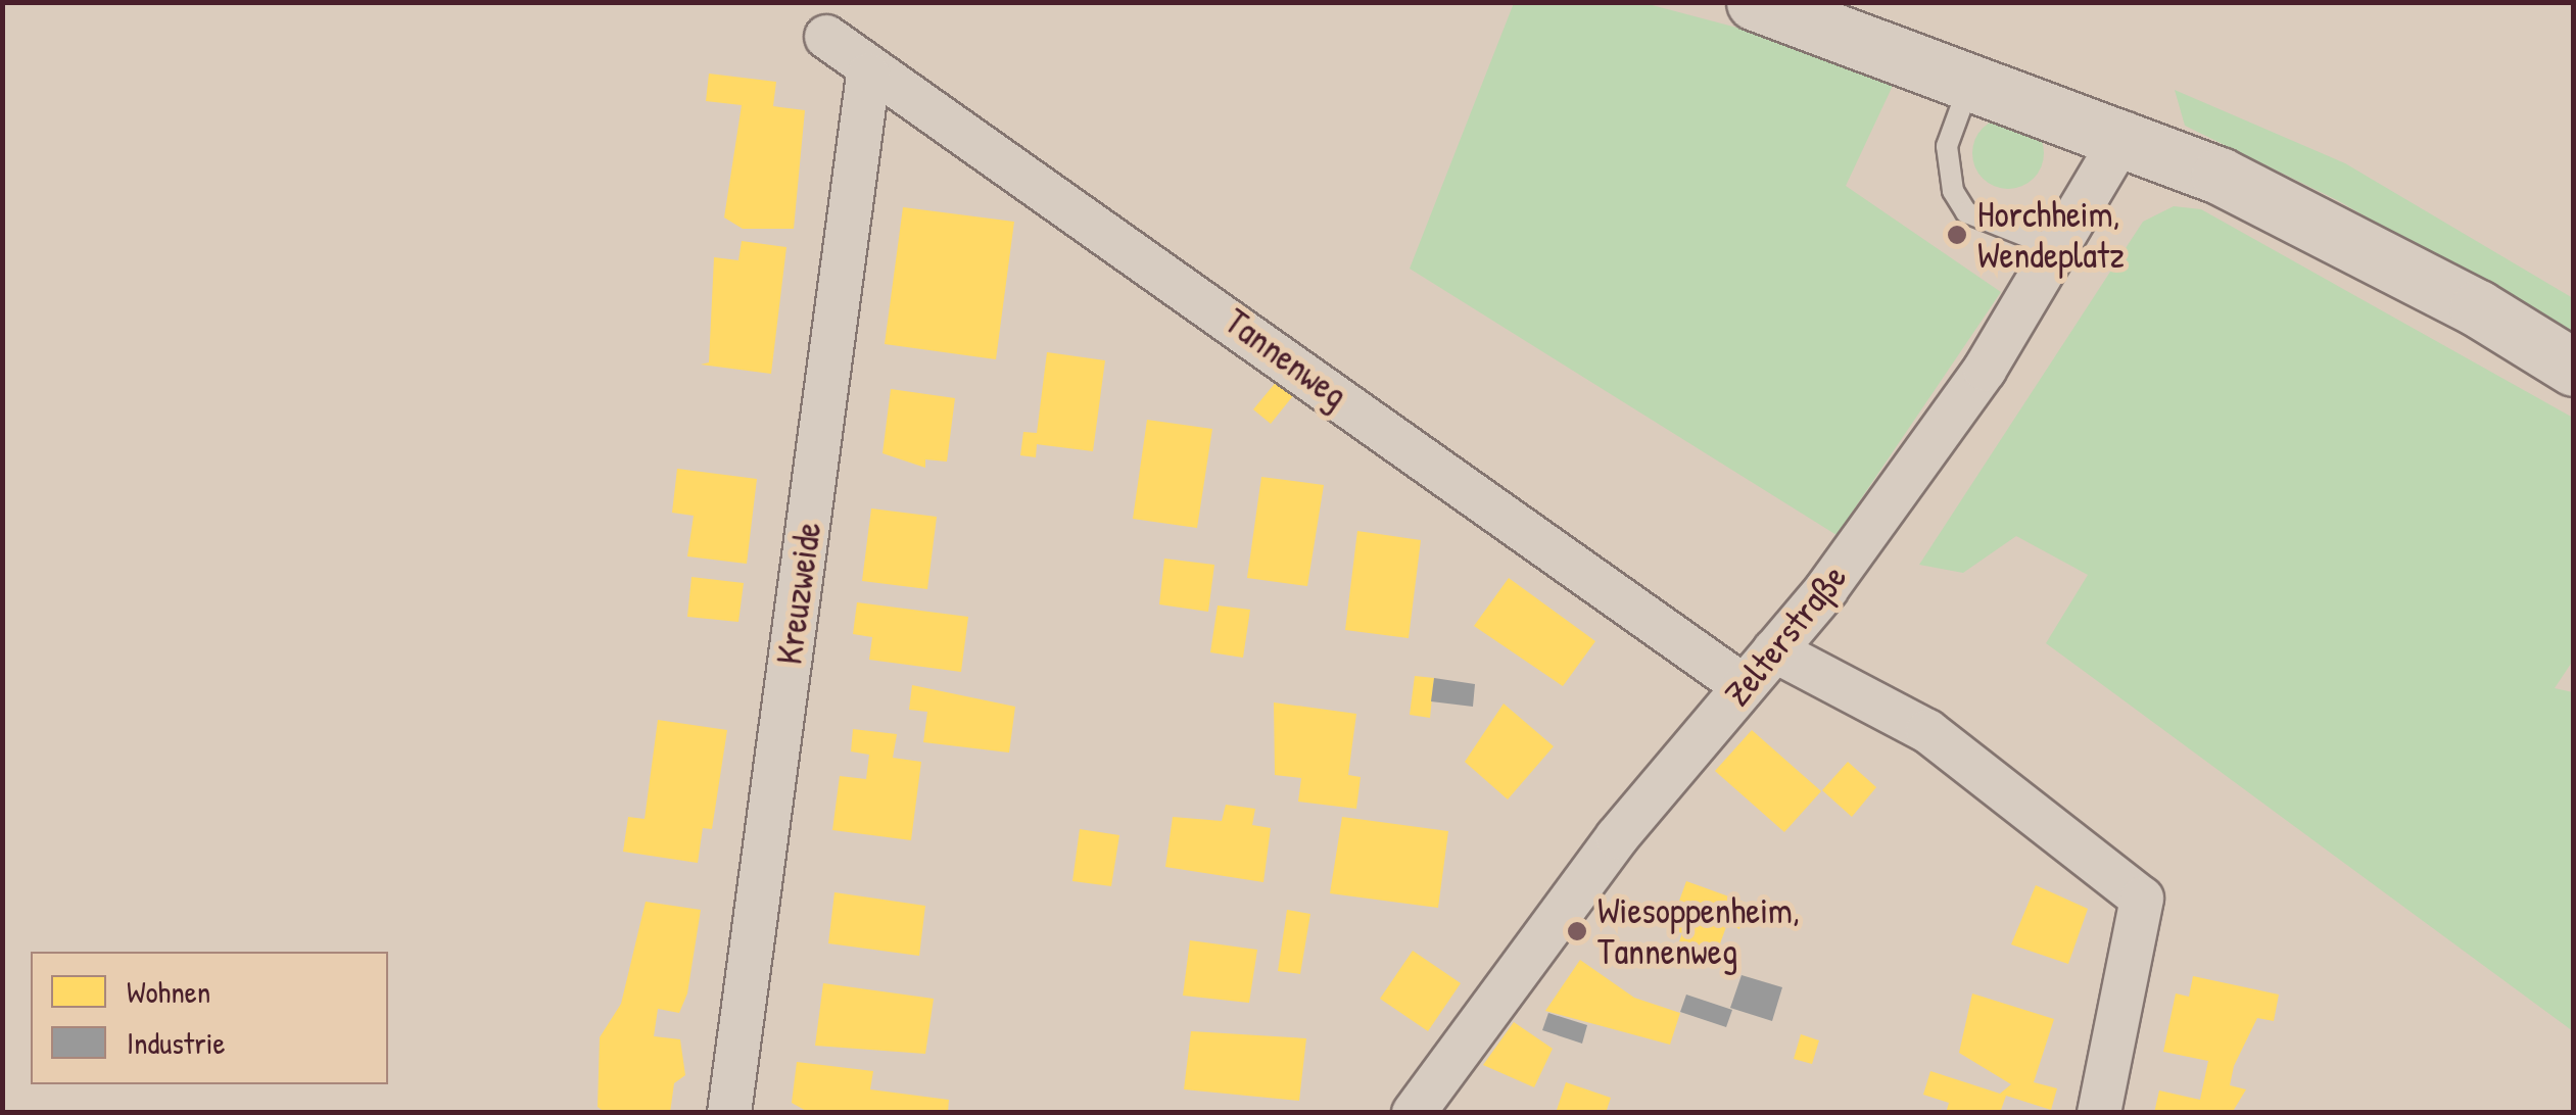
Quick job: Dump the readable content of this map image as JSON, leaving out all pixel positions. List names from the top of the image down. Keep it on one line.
{"streets":{"street":["Tannenweg","Kreuzweide","Zelterstraße"]},"crossings":[["Tannenweg","Kreuzweide"],["Tannenweg","Zelterstraße"]],"places":["Horchheim, Wendeplatz","Wiesoppenheim, Tannenweg"],"legend":["Wohnen","Industrie"]}
